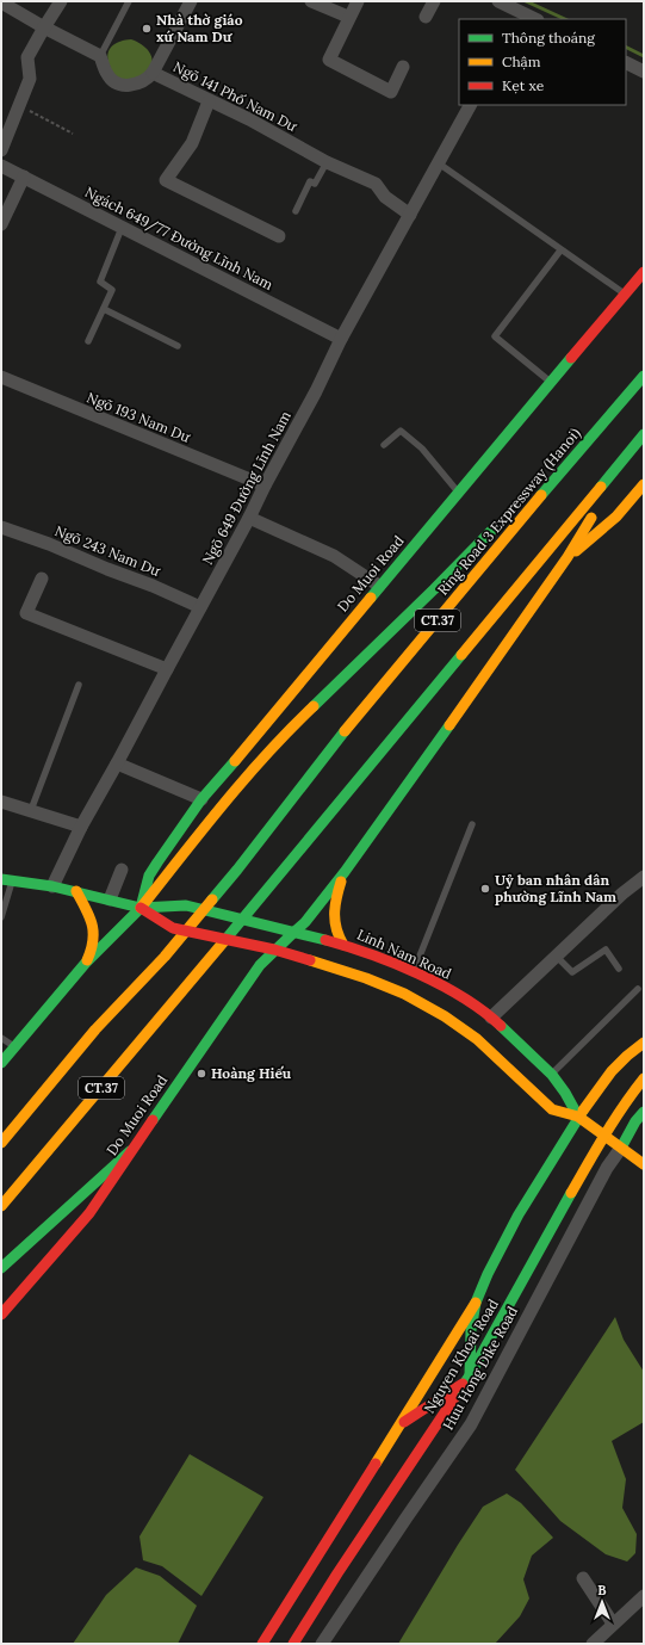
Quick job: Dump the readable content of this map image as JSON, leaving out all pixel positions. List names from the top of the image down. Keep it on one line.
{"streets":{"main road":["Ring Road 3 Expressway (Hanoi)","Do Muoi Road","CT.37","Linh Nam Road","Nguyen Khoai Road"],"street":["Ngõ 141 Phố Nam Dư","Ngách 649/77 Đường Lĩnh Nam","Ngõ 193 Nam Dư","Ngõ 649 Đường Lĩnh Nam","Ngõ 243 Nam Dư","Huu Hong Dike Road"]},"crossings":[["Ngõ 141 Phố Nam Dư","Ngõ 649 Đường Lĩnh Nam"],["Ngách 649/77 Đường Lĩnh Nam","Ngõ 649 Đường Lĩnh Nam"],["Ngõ 193 Nam Dư","Ngõ 649 Đường Lĩnh Nam"],["Ngõ 649 Đường Lĩnh Nam","Ngõ 243 Nam Dư"],["Ngõ 649 Đường Lĩnh Nam","Linh Nam Road"],["Do Muoi Road","Linh Nam Road"],["Linh Nam Road","Nguyen Khoai Road"],["Linh Nam Road","Huu Hong Dike Road"]],"places":["Nhà thờ giáo xứ Nam Dư","Uỷ ban nhân dân phường Lĩnh Nam","Hoàng Hiếu"],"legend":["Thông thoáng","Chậm","Kẹt xe"],"north":"top"}
